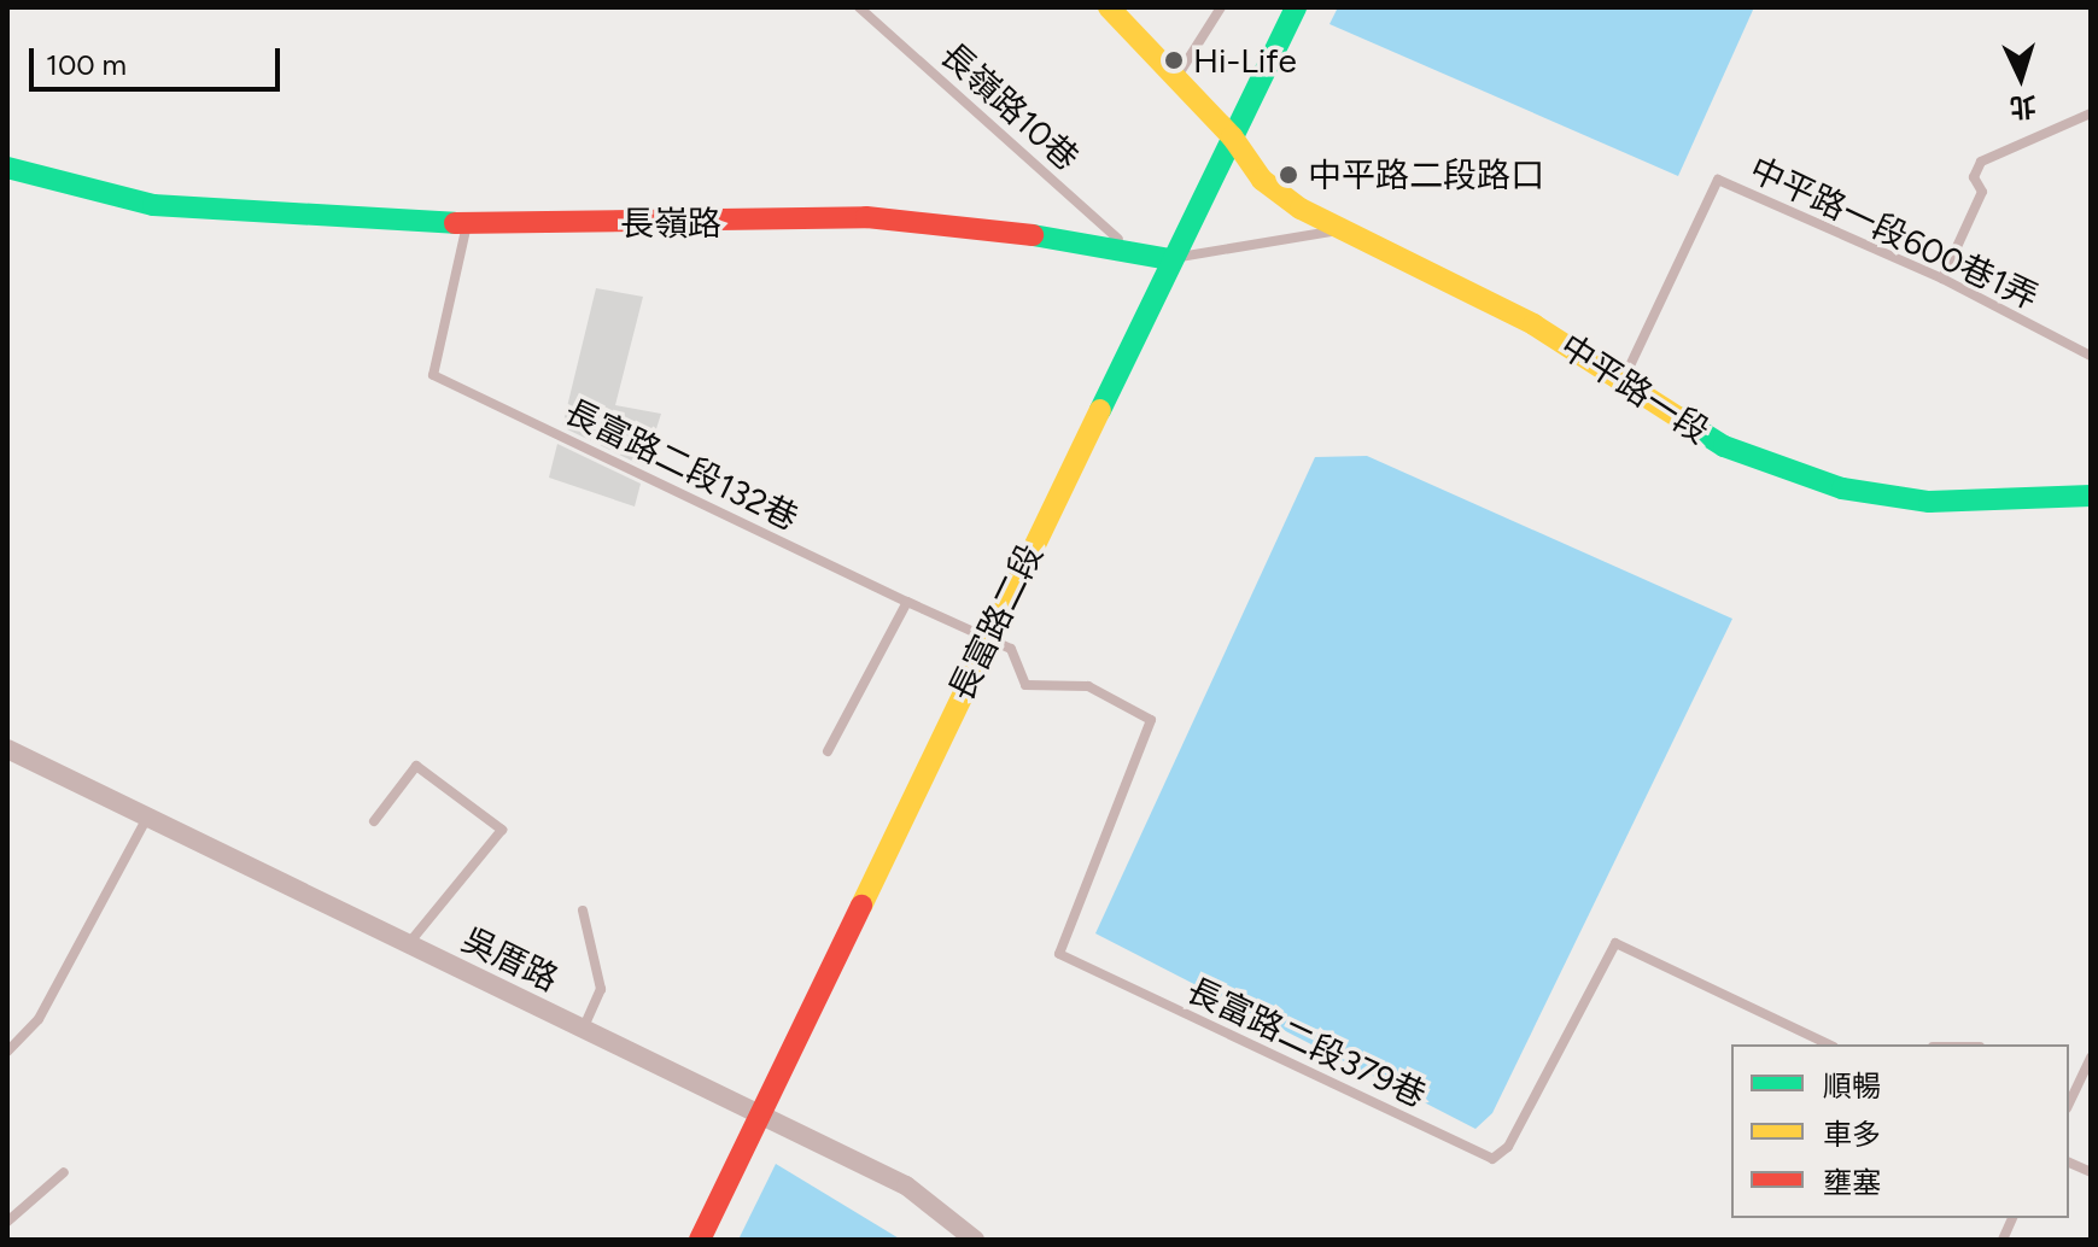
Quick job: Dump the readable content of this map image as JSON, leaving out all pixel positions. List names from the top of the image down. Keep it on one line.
{"streets":{"street":["長嶺路","中平路一段","長富路二段","吳厝路"],"lane":["長嶺路10巷","中平路一段600巷1弄","長富路二段132巷","長富路二段379巷"]},"crossings":[["長嶺路10巷","長嶺路"],["長嶺路","中平路一段"],["長嶺路","長富路二段132巷"],["長嶺路","長富路二段"],["中平路一段600巷1弄","中平路一段"],["中平路一段","長富路二段"],["長富路二段132巷","長富路二段"],["長富路二段132巷","長富路二段379巷"],["長富路二段","吳厝路"],["長富路二段","長富路二段379巷"]],"places":["Hi-Life","中平路二段路口"],"legend":["順暢","車多","壅塞"],"scale_bar":"100 m","north":"bottom"}
